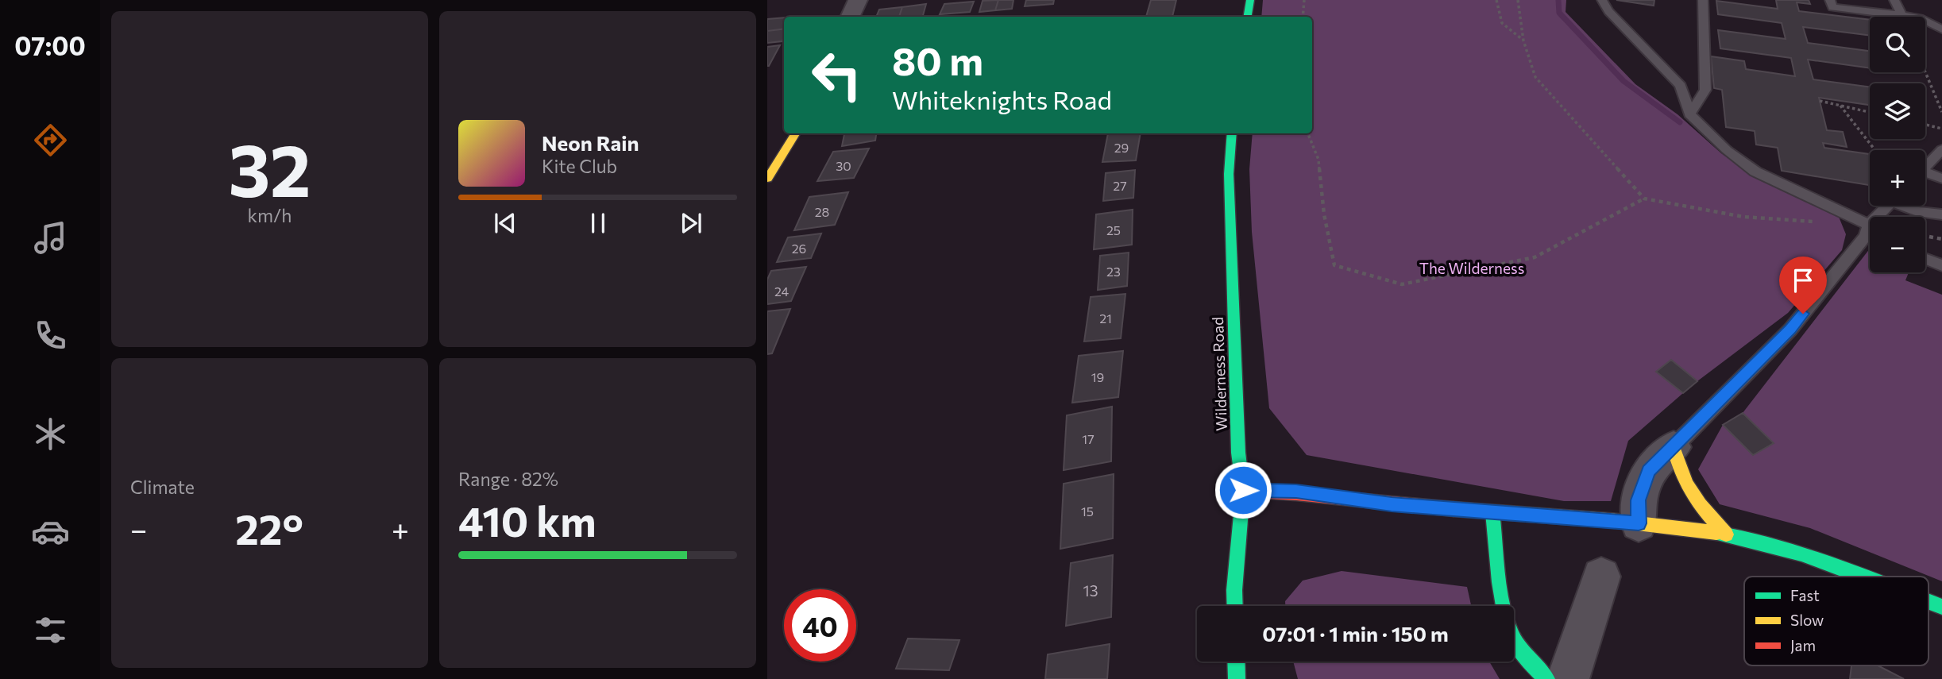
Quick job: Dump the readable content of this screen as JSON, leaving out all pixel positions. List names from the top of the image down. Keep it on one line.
{"streets":{"street":["Wilderness Road"]},"parks":["The Wilderness"],"house_numbers":["29","30","27","28","25","26","23","24","21","19","17","15","13"],"legend":["Fast","Slow","Jam"],"page":{"tabs":"07:00","tile":[["32","km/h"],"Climate",["Range · 82%","410 km"]],"map_buttons":["+","−"],"turn":["80 m","Whiteknights Road"],"song":["Neon Rain","Kite Club"],"heat":["−","22°","+"],"limit":"40","trip":"07:01 · 1 min · 150 m"}}
